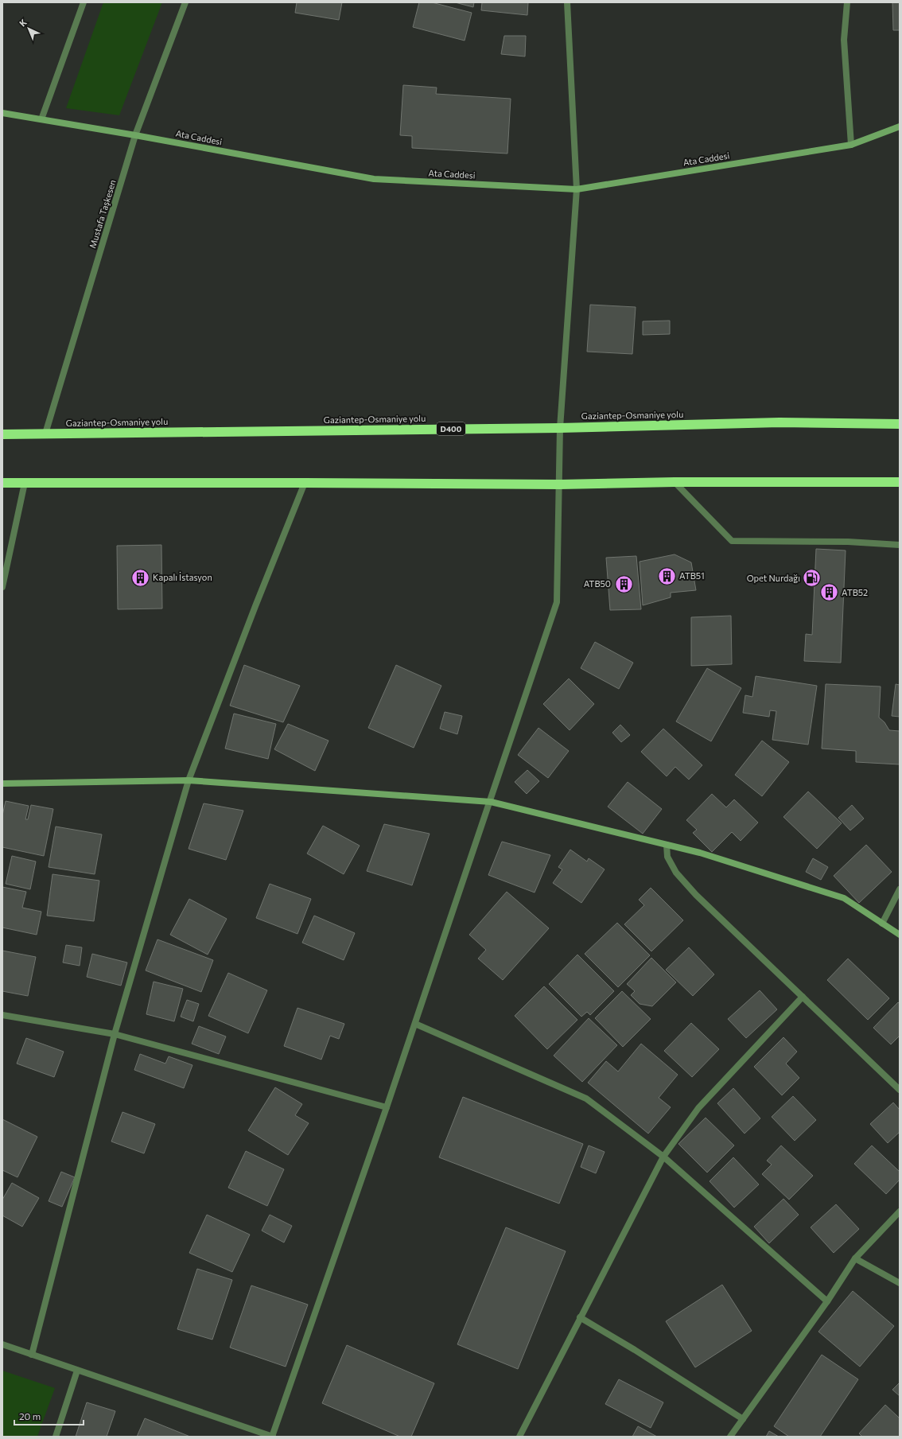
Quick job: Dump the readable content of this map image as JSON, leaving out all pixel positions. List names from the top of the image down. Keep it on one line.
{"streets":{"highway":["Gaziantep-Osmaniye yolu","D400"],"street":["Ata Caddesi","Mustafa Taşkesen"]},"crossings":[["Ata Caddesi","Mustafa Taşkesen"],["Mustafa Taşkesen","Gaziantep-Osmaniye yolu"]],"places":{"building":["ATB51","Kapalı İstasyon","ATB50","ATB52"],"fuel station":["Opet Nurdağı"]},"scale_bar":"20 m","north":"top left"}
